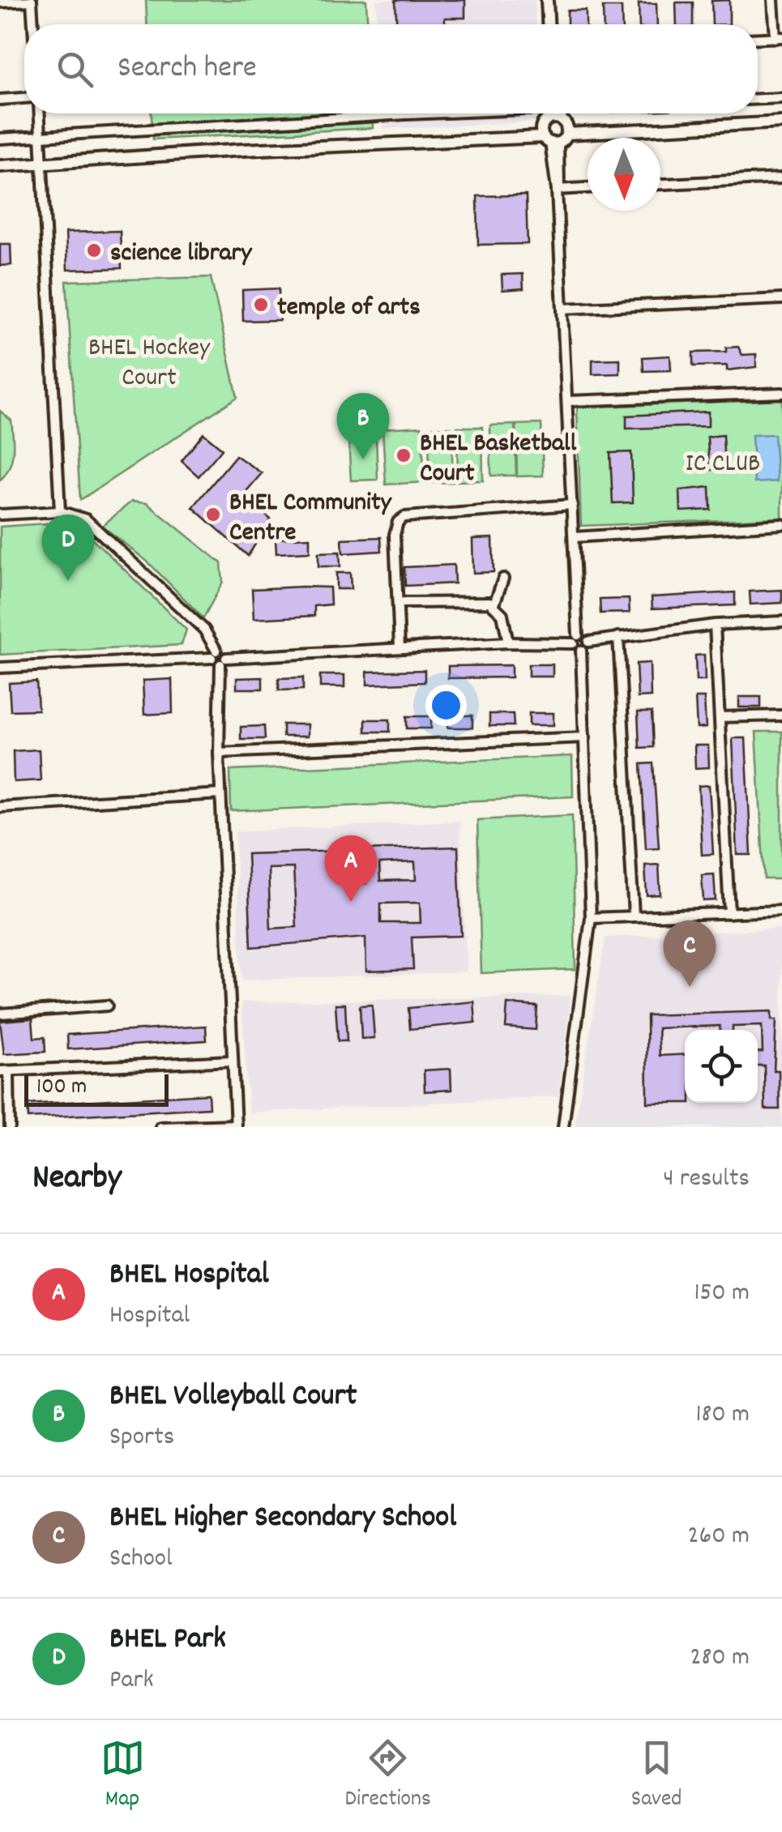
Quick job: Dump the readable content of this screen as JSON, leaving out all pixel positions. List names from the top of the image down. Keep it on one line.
{"parks":["BHEL Hockey Court","IC CLUB"],"places":["science library","temple of arts","BHEL Basketball Court","BHEL Community Centre"],"scale_bar":"100 m","north":"bottom","page":{"search":"Search here","pins":["B","D","A","C"],"scale":"100 m","heading":["Nearby","4 results"],"list":[{"mark":"A","name":"BHEL Hospital","note":"Hospital","value":"150 m"},{"mark":"B","name":"BHEL Volleyball Court","note":"Sports","value":"180 m"},{"mark":"C","name":"BHEL Higher Secondary School","note":"School","value":"260 m"},{"mark":"D","name":"BHEL Park","note":"Park","value":"280 m"}],"nav":["Map","Directions","Saved"]}}
